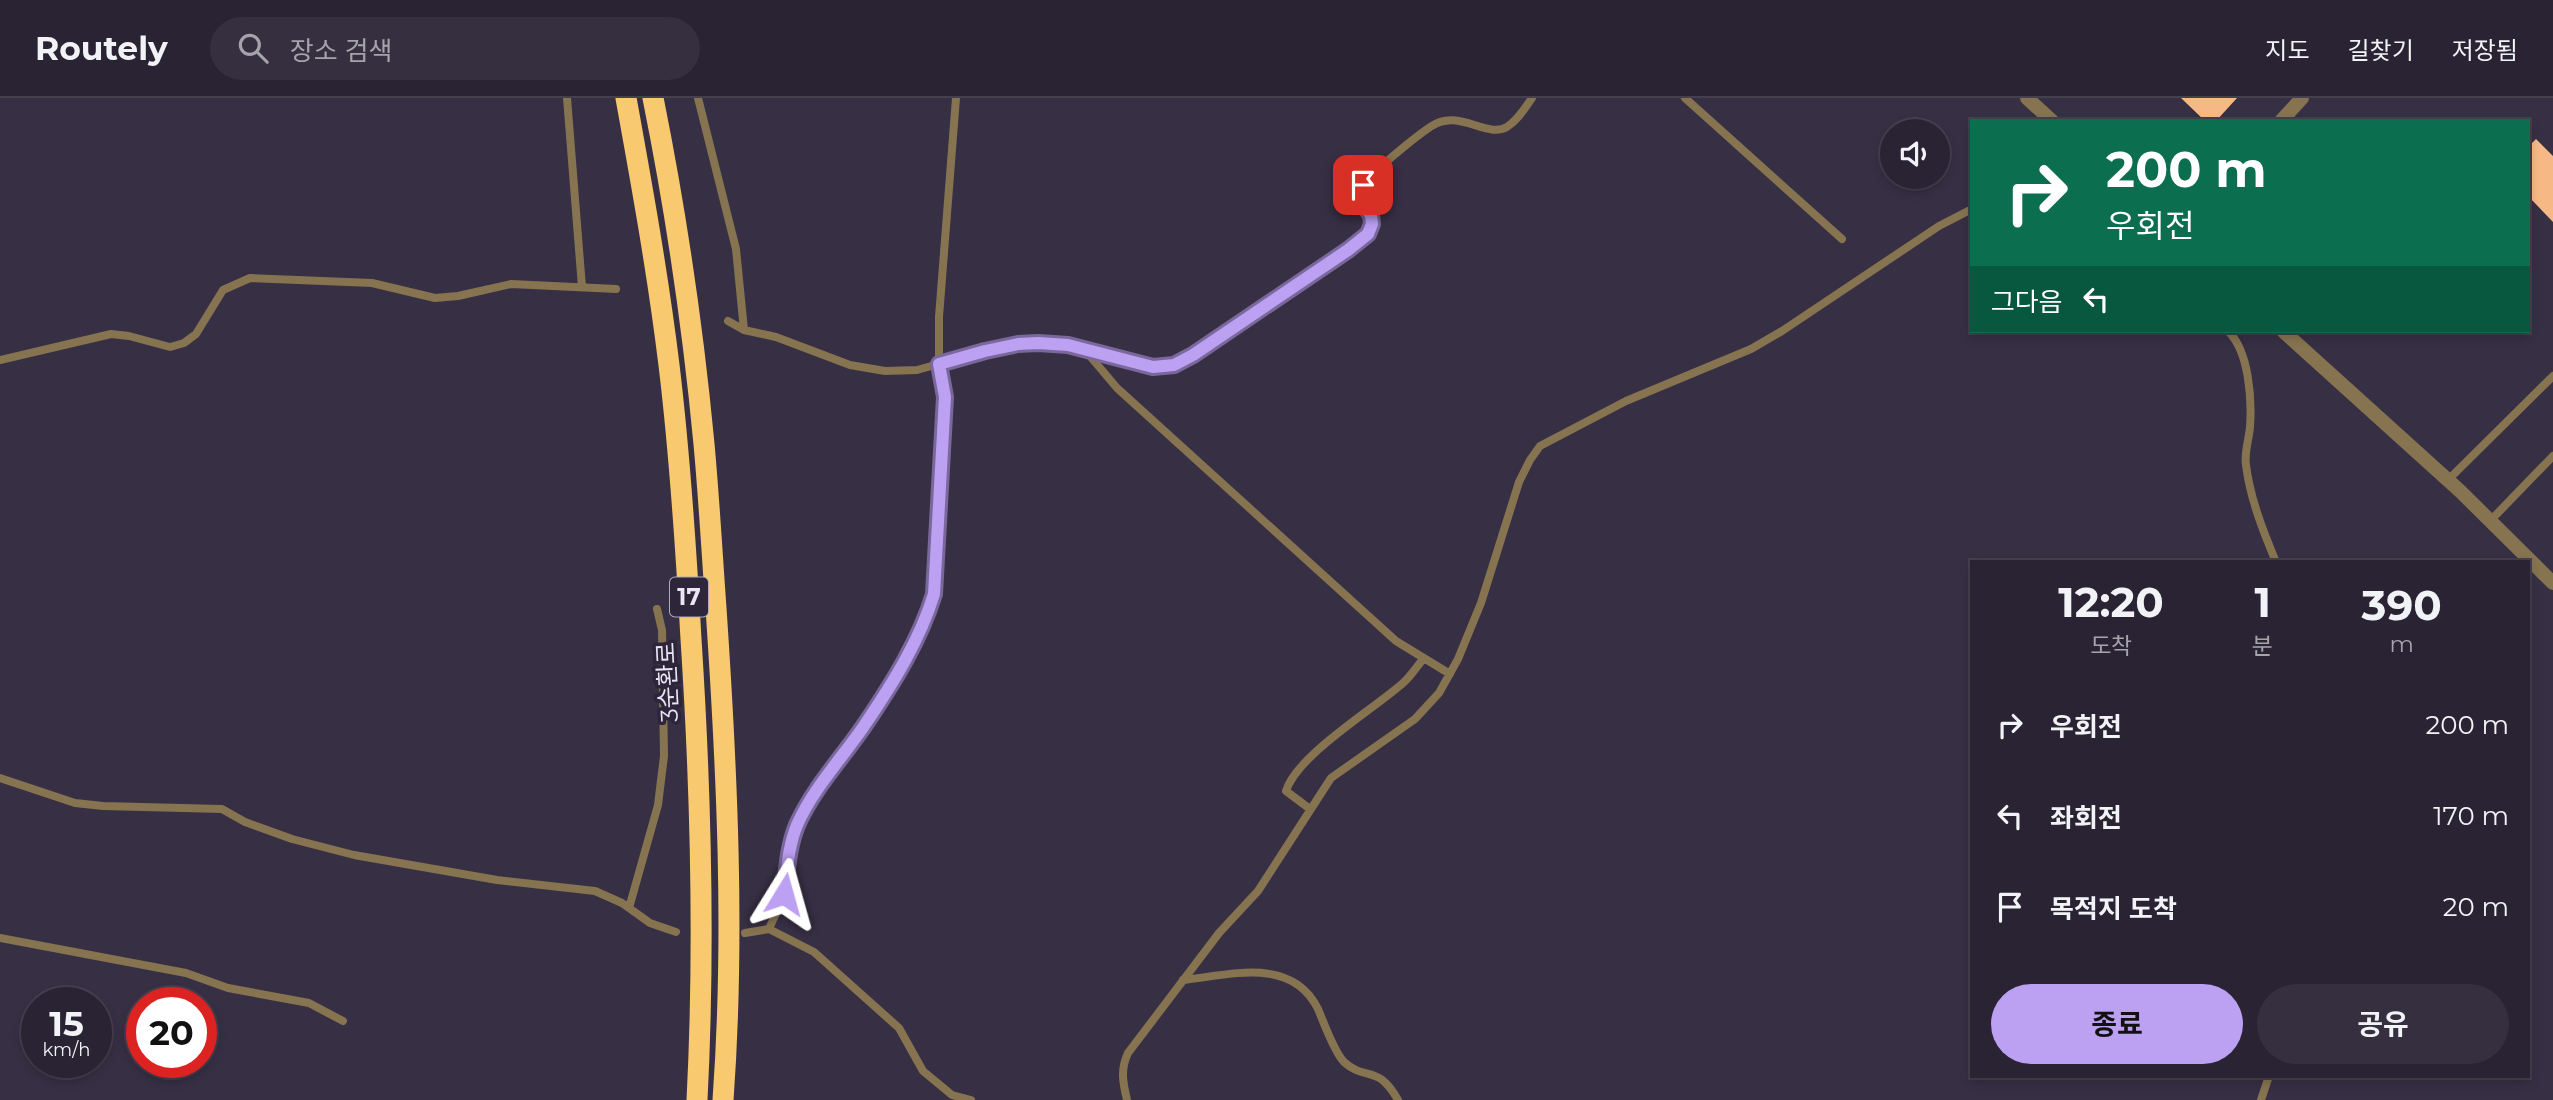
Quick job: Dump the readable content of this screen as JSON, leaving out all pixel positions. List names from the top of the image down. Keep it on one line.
{"streets":{"highway":["17","3순환로"]},"page":{"header":"Routely","search":"장소 검색","nav":["지도","길찾기","저장됨"],"turn":["200 m","우회전"],"then":"그다음","eta":["12:20","도착","1","분","390","m"],"list":[{"name":"우회전","value":"200 m"},{"name":"좌회전","value":"170 m"},{"name":"목적지 도착","value":"20 m"}],"buttons":["종료","공유"],"speed":"15 km/h","limit":"20"}}
